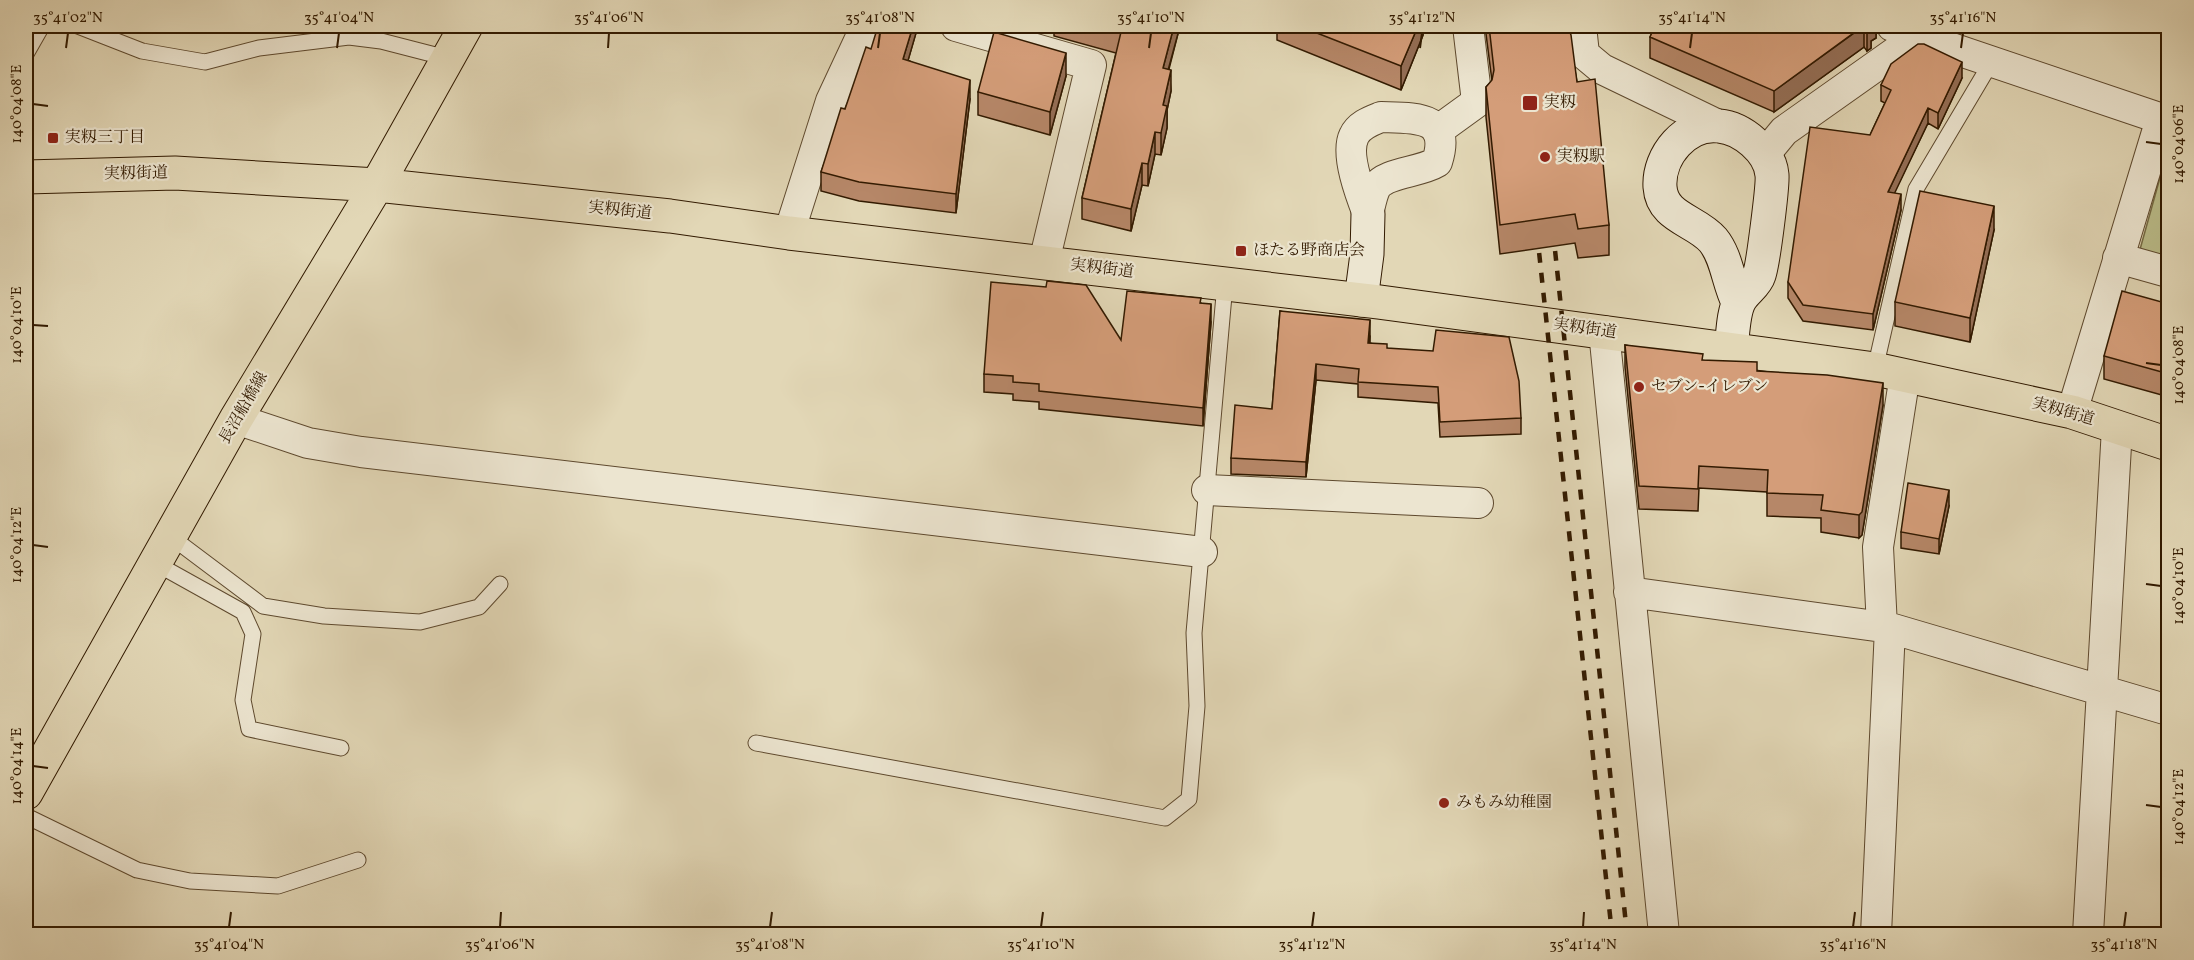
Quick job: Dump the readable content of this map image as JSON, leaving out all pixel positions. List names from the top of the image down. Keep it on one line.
{"streets":{"main road":["実籾街道","長沼船橋線"]},"crossings":[["実籾街道","長沼船橋線"]],"places":{"transit":["実籾","実籾三丁目","ほたる野商店会"],"other":["実籾駅","セブン-イレブン","みもみ幼稚園"]},"coordinates":["35°41'02\"N","35°41'04\"N","35°41'06\"N","35°41'08\"N","35°41'10\"N","35°41'12\"N","35°41'14\"N","35°41'16\"N","140°04'08\"E","140°04'06\"E","140°04'10\"E","140°04'12\"E","140°04'14\"E","35°41'18\"N"]}
